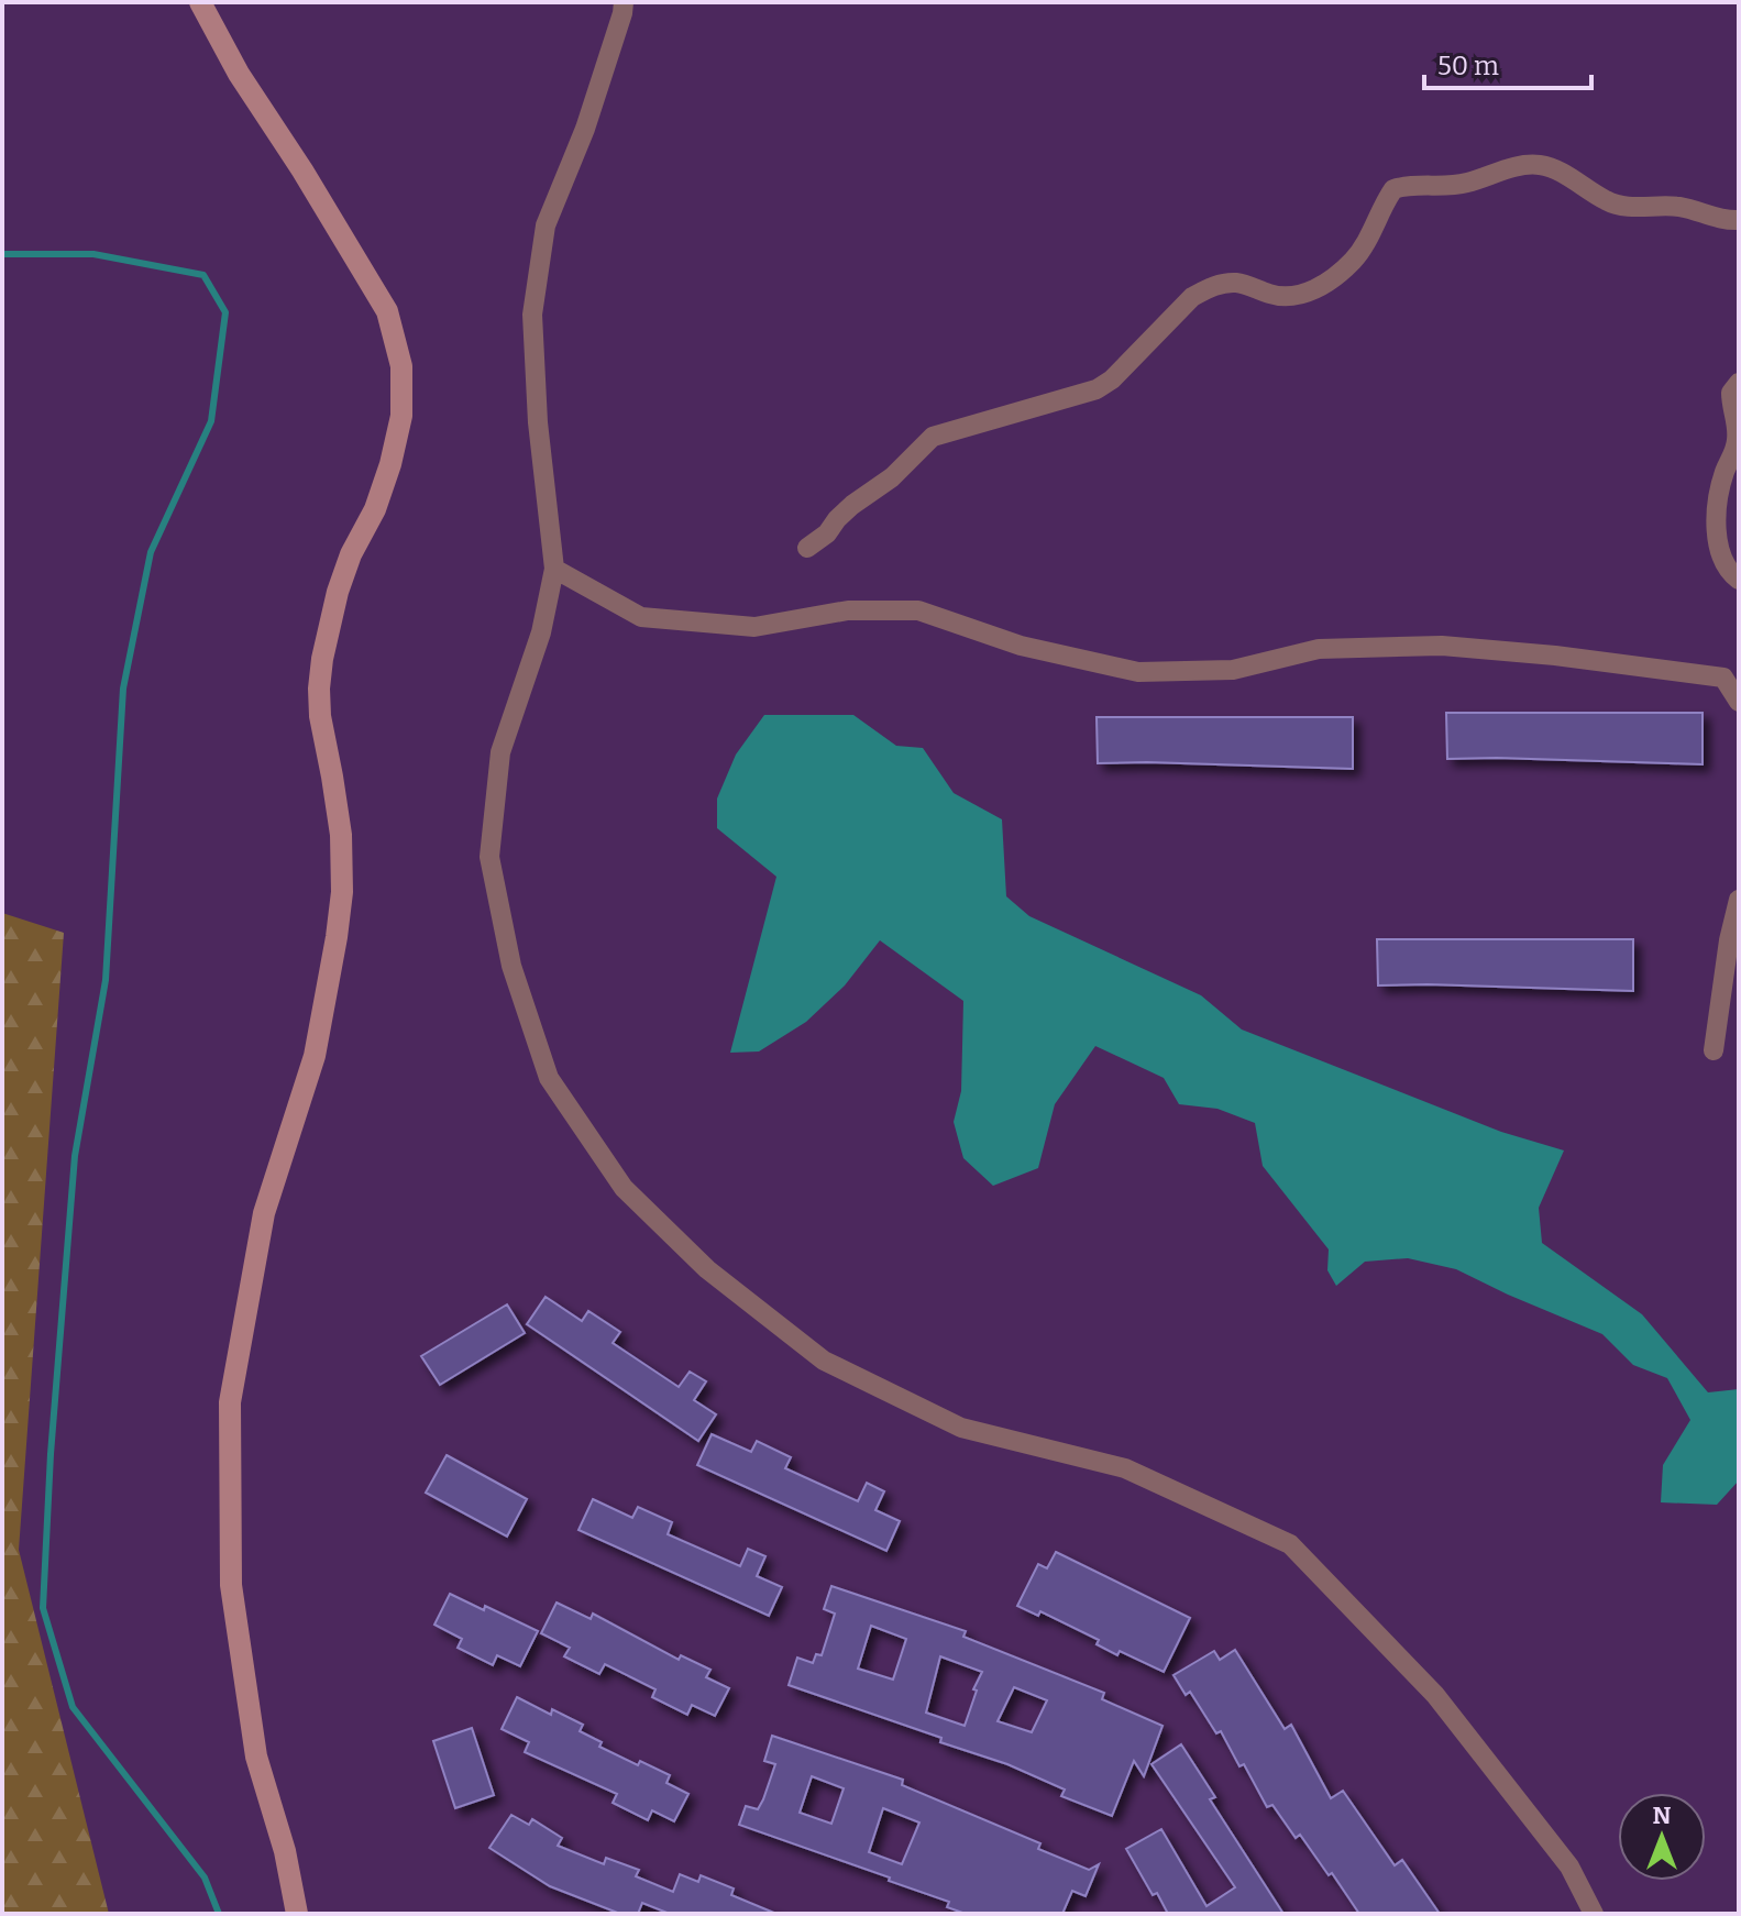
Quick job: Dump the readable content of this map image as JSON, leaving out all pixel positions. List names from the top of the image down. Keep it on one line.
{"scale_bar":"50 m","north":"top"}
